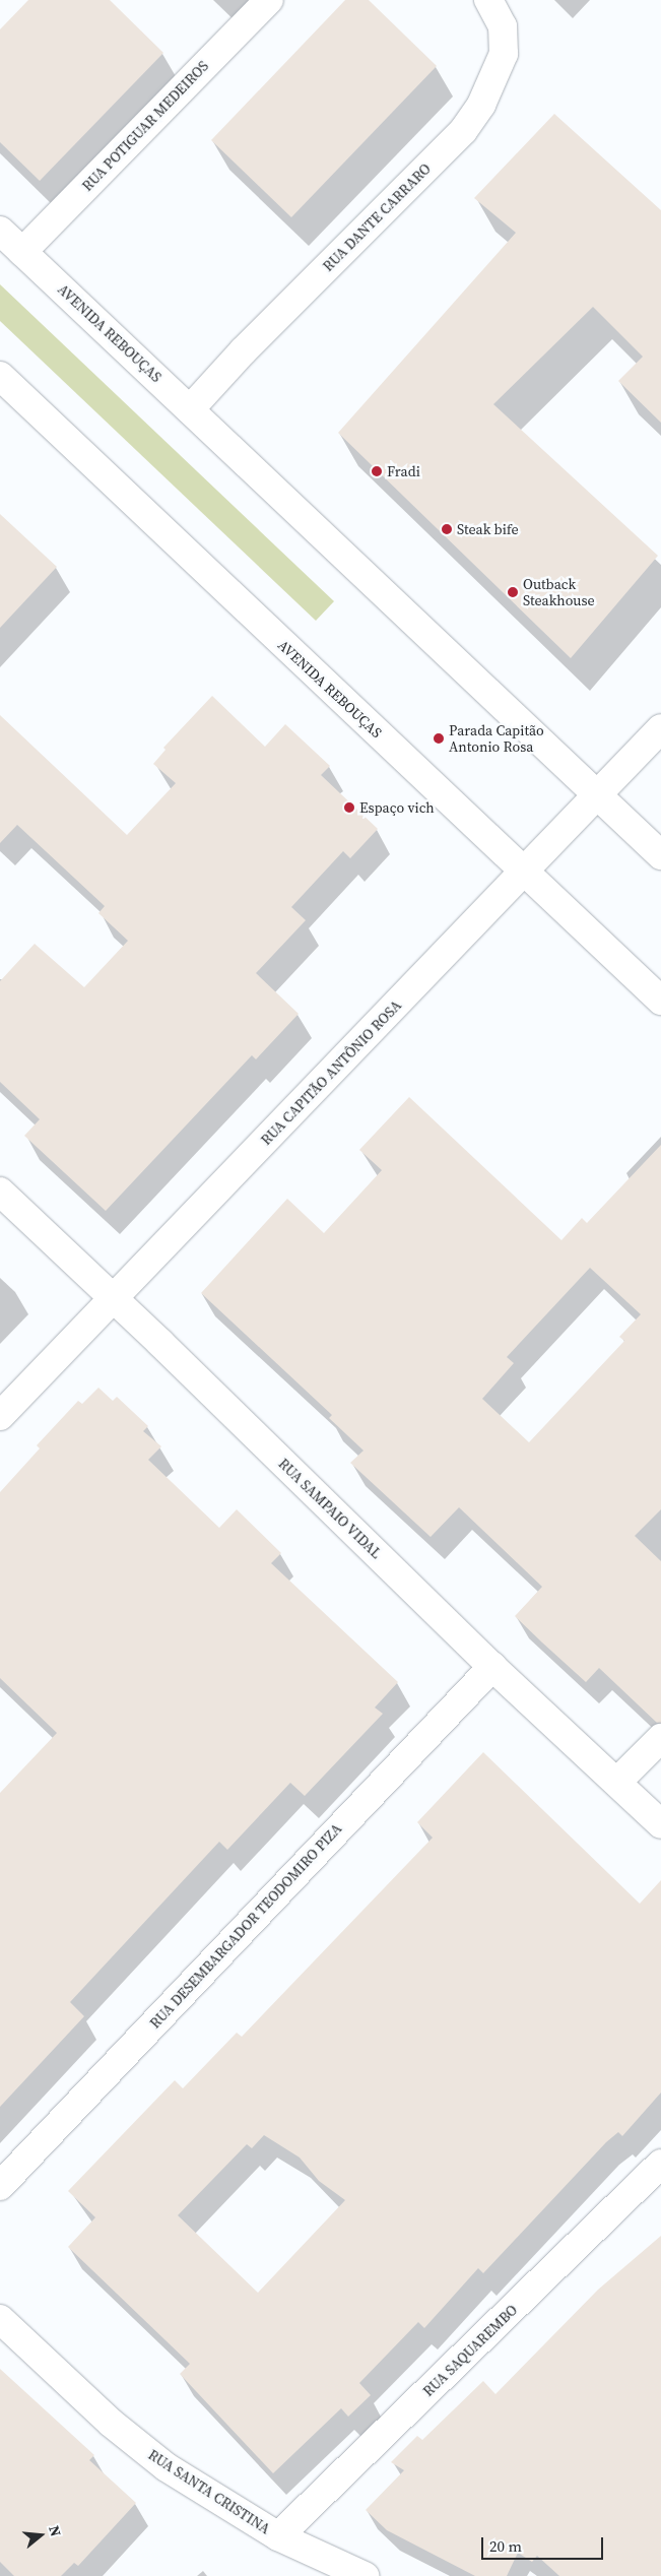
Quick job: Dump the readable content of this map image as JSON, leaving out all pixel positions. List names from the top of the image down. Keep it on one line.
{"streets":{"street":["RUA POTIGUAR MEDEIROS","RUA DANTE CARRARO","AVENIDA REBOUÇAS","RUA CAPITÃO ANTÔNIO ROSA","RUA SAMPAIO VIDAL","RUA DESEMBARGADOR TEODOMIRO PIZA","RUA SAQUAREMBO","RUA SANTA CRISTINA"]},"crossings":[["RUA POTIGUAR MEDEIROS","AVENIDA REBOUÇAS"],["RUA DANTE CARRARO","AVENIDA REBOUÇAS"],["AVENIDA REBOUÇAS","RUA CAPITÃO ANTÔNIO ROSA"],["RUA CAPITÃO ANTÔNIO ROSA","RUA SAMPAIO VIDAL"],["RUA SAMPAIO VIDAL","RUA DESEMBARGADOR TEODOMIRO PIZA"],["RUA SAQUAREMBO","RUA SANTA CRISTINA"]],"places":["Fradi","Steak bife","Outback Steakhouse","Parada Capitão Antonio Rosa","Espaço vich"],"scale_bar":"20 m","north":"right"}
